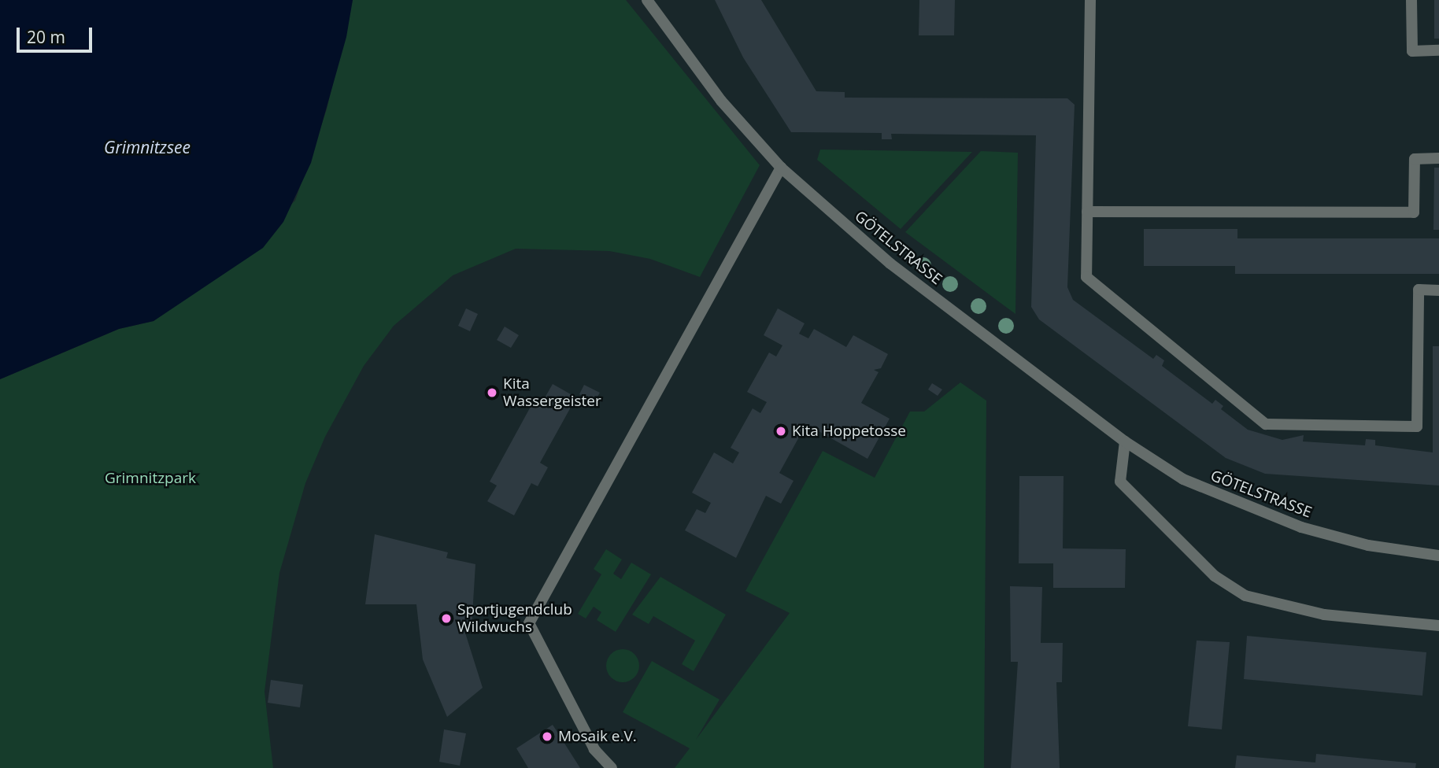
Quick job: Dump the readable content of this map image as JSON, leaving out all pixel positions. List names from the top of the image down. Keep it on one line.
{"streets":{"street":["GÖTELSTRASSE"]},"water":["Grimnitzsee"],"parks":["Grimnitzpark"],"places":["Kita Wassergeister","Kita Hoppetosse","Sportjugendclub Wildwuchs","Mosaik e.V."],"scale_bar":"20 m"}
